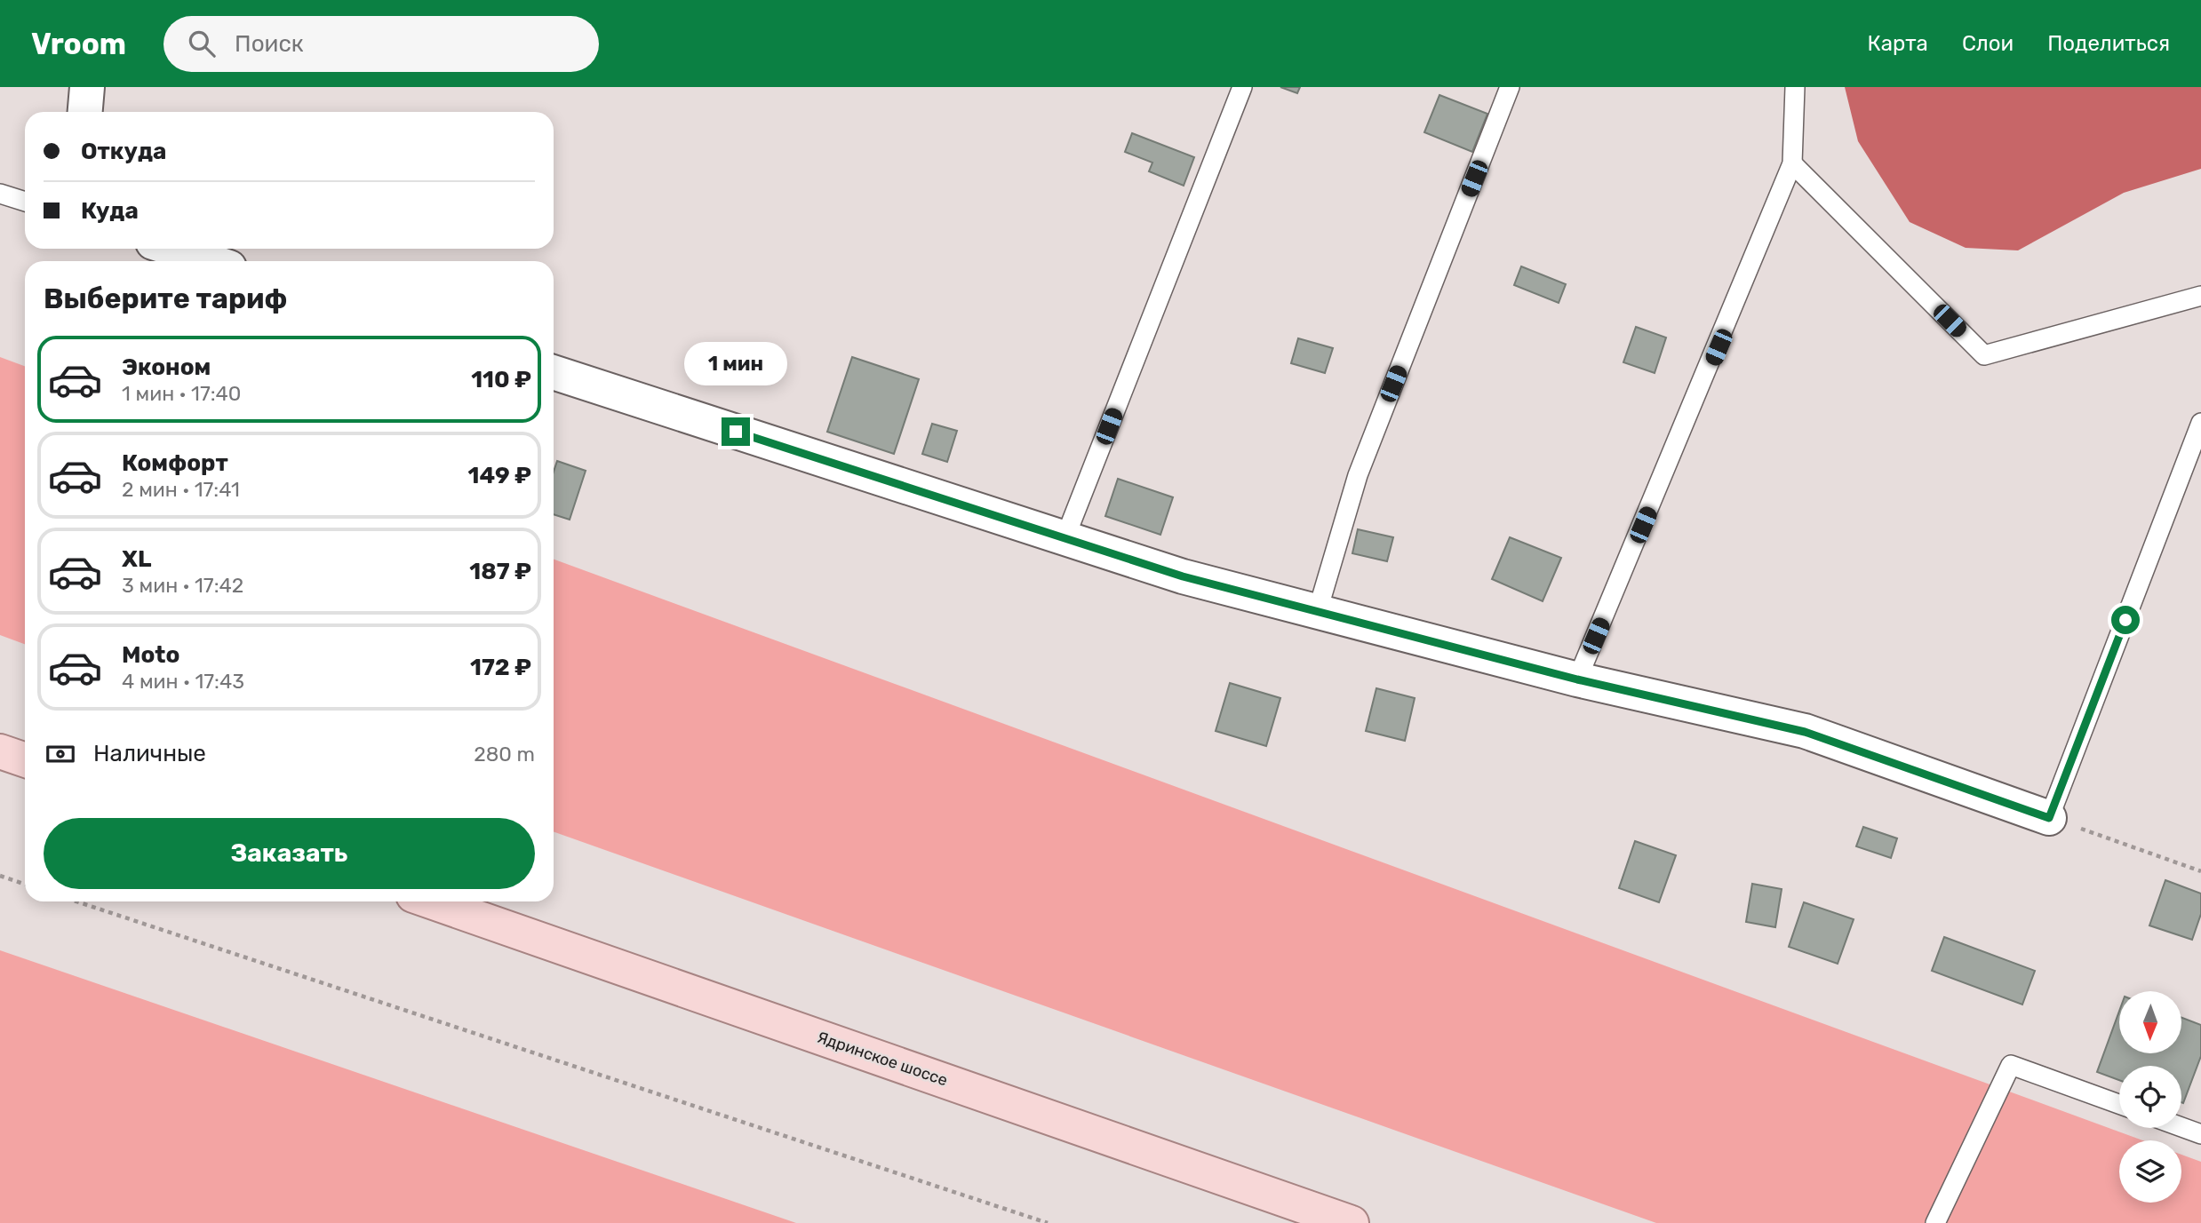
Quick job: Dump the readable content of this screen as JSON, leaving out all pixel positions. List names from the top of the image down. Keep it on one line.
{"streets":{"main road":["Ядринское шоссе"]},"north":"bottom","page":{"header":"Vroom","search":"Поиск","nav":["Карта","Слои","Поделиться"],"banner":["Откуда","Куда"],"heading":"Выберите тариф","list":[{"name":"Эконом","note":"1 мин · 17:40","value":"110 ₽"},{"name":"Комфорт","note":"2 мин · 17:41","value":"149 ₽"},{"name":"XL","note":"3 мин · 17:42","value":"187 ₽"},{"name":"Moto","note":"4 мин · 17:43","value":"172 ₽"}],"bubble":"1 мин","pay":["Наличные","280 m"],"buttons":"Заказать"}}
